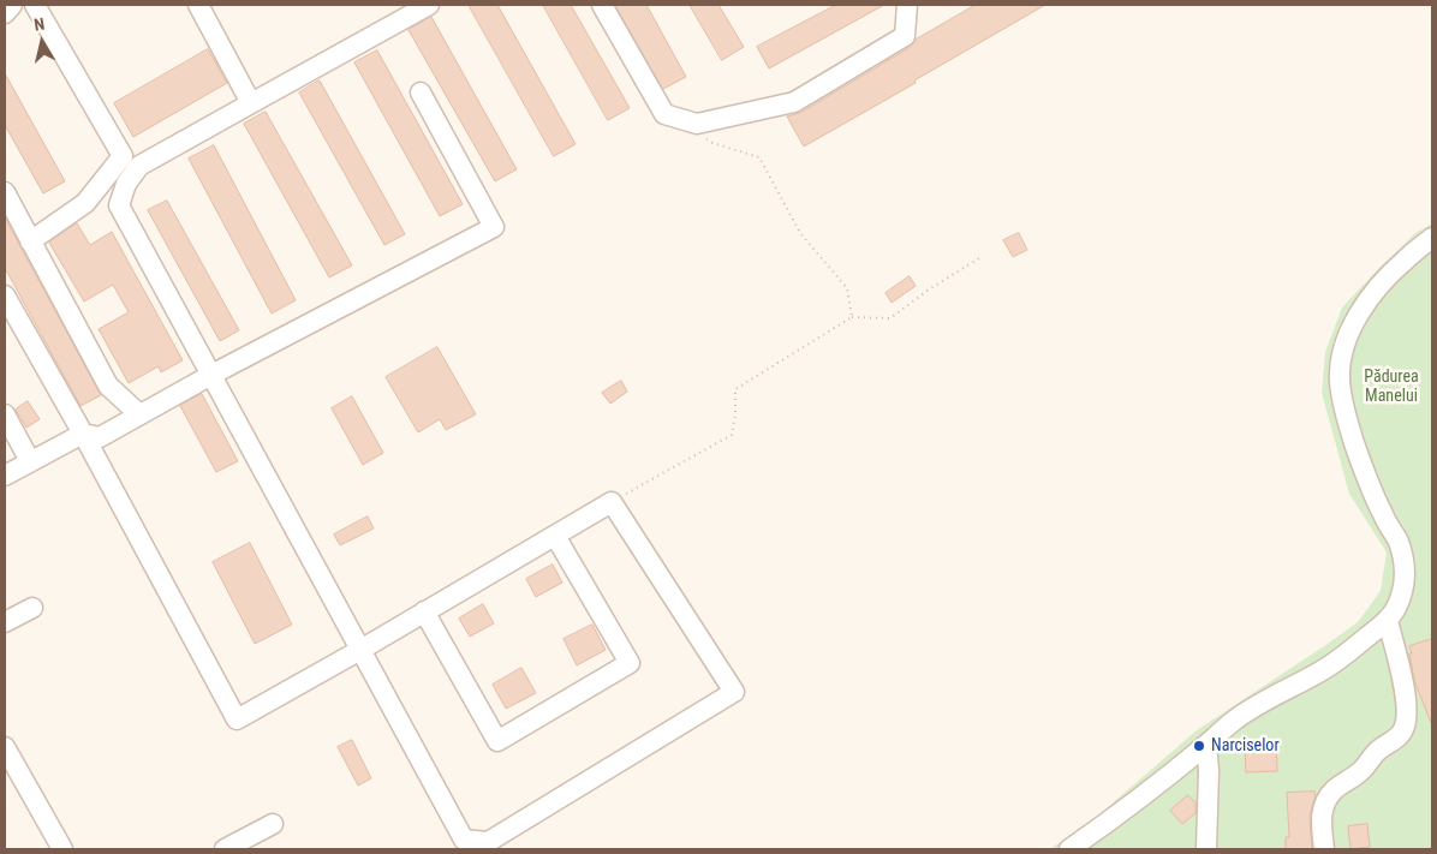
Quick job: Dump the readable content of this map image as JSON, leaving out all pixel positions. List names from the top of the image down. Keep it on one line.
{"parks":["Pădurea Manelui"],"places":["Narciselor"],"north":"top"}
